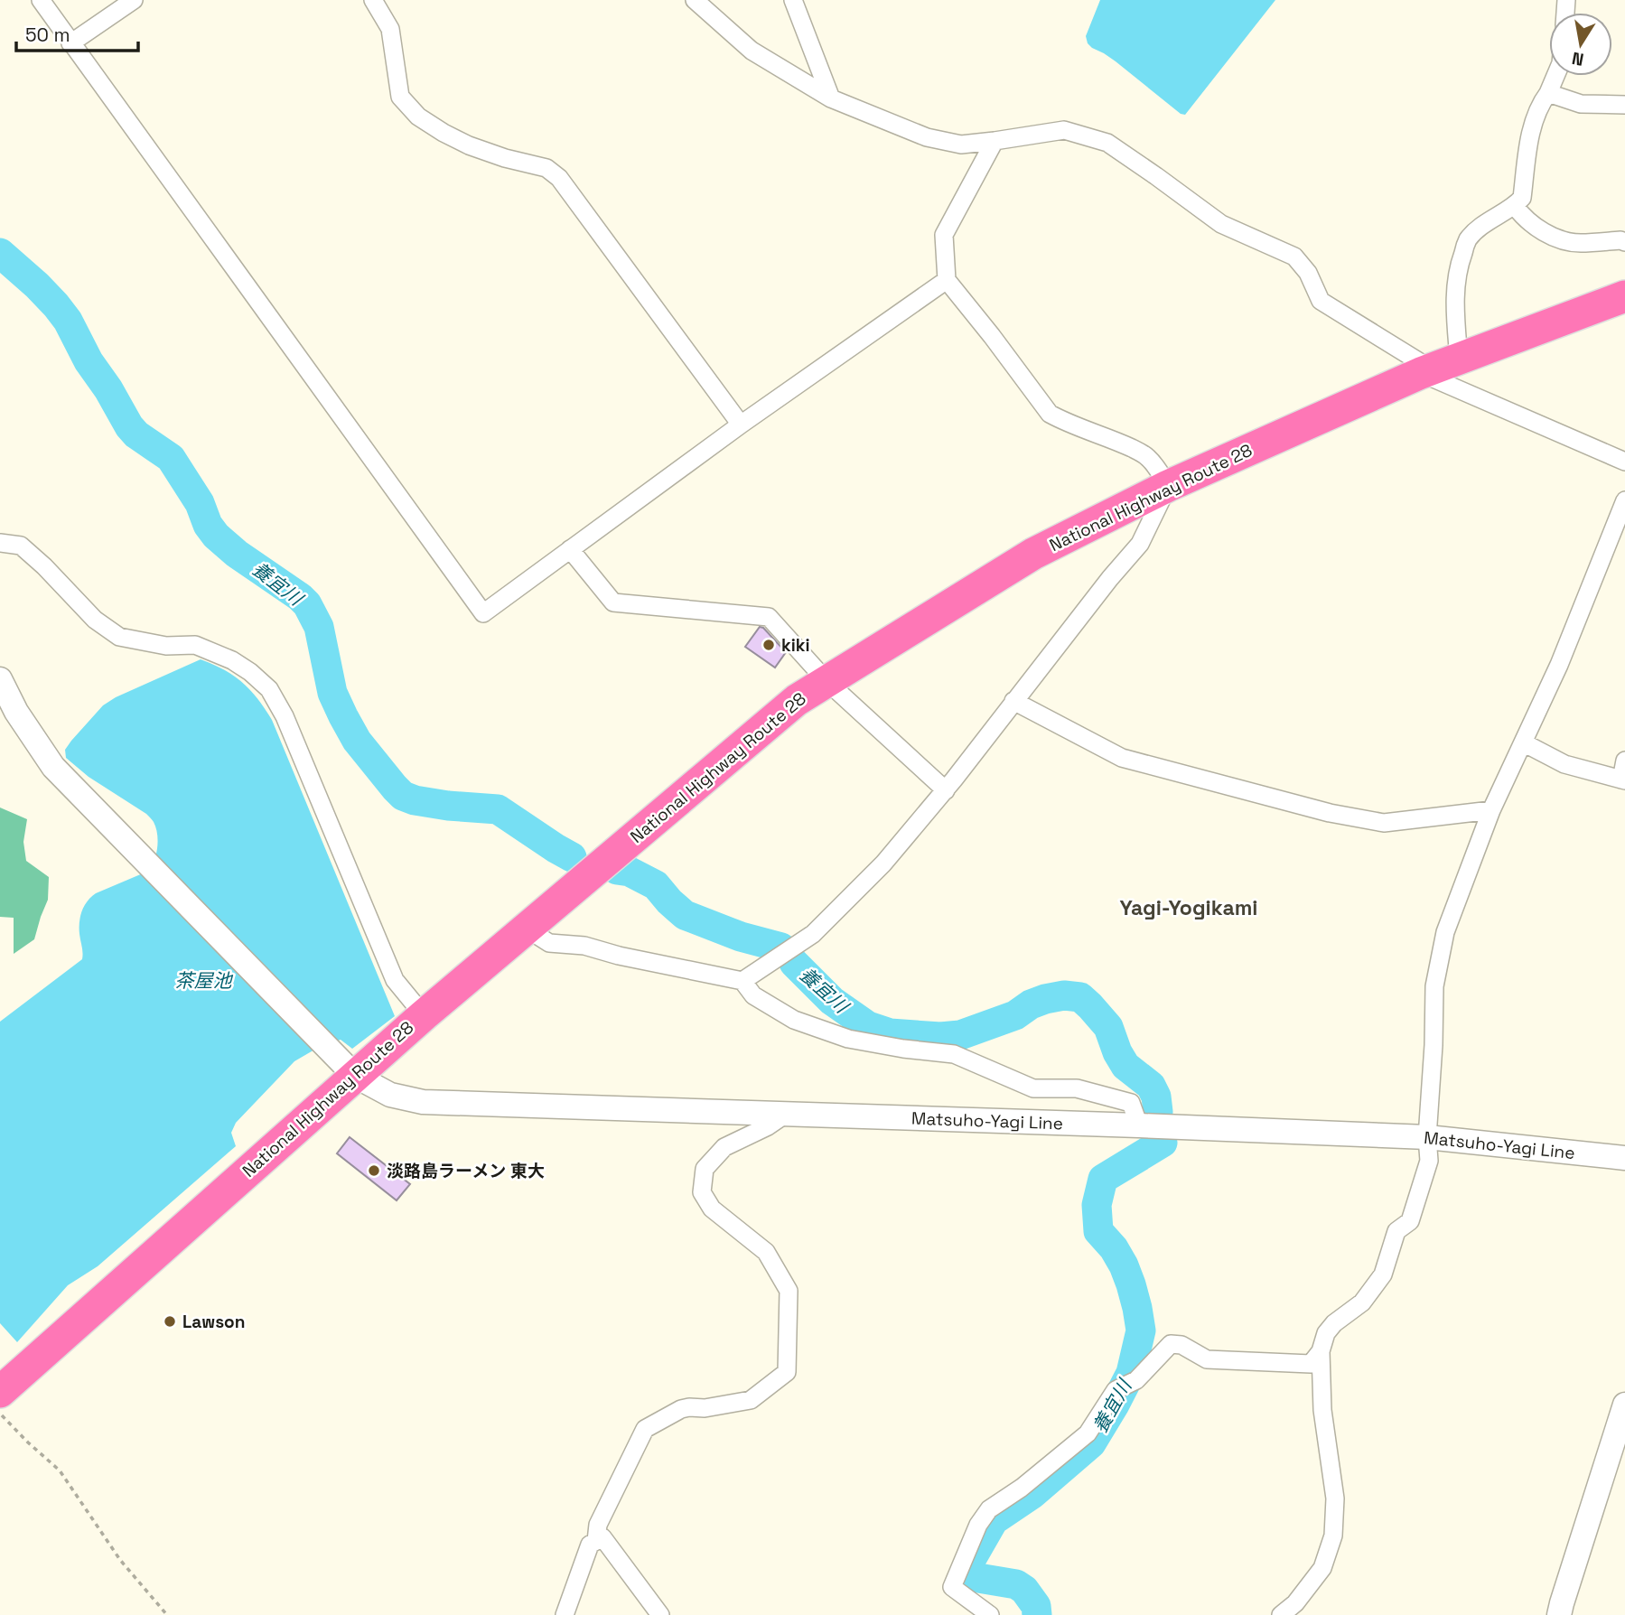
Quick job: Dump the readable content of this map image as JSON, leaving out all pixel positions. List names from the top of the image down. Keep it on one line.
{"streets":{"highway":["National Highway Route 28"],"main road":["Matsuho-Yagi Line"]},"crossings":[["National Highway Route 28","Matsuho-Yagi Line"]],"districts":["Yagi-Yogikami"],"water":["養宜川","茶屋池"],"places":["kiki","淡路島ラーメン 東大","Lawson"],"scale_bar":"50 m","north":"bottom"}
